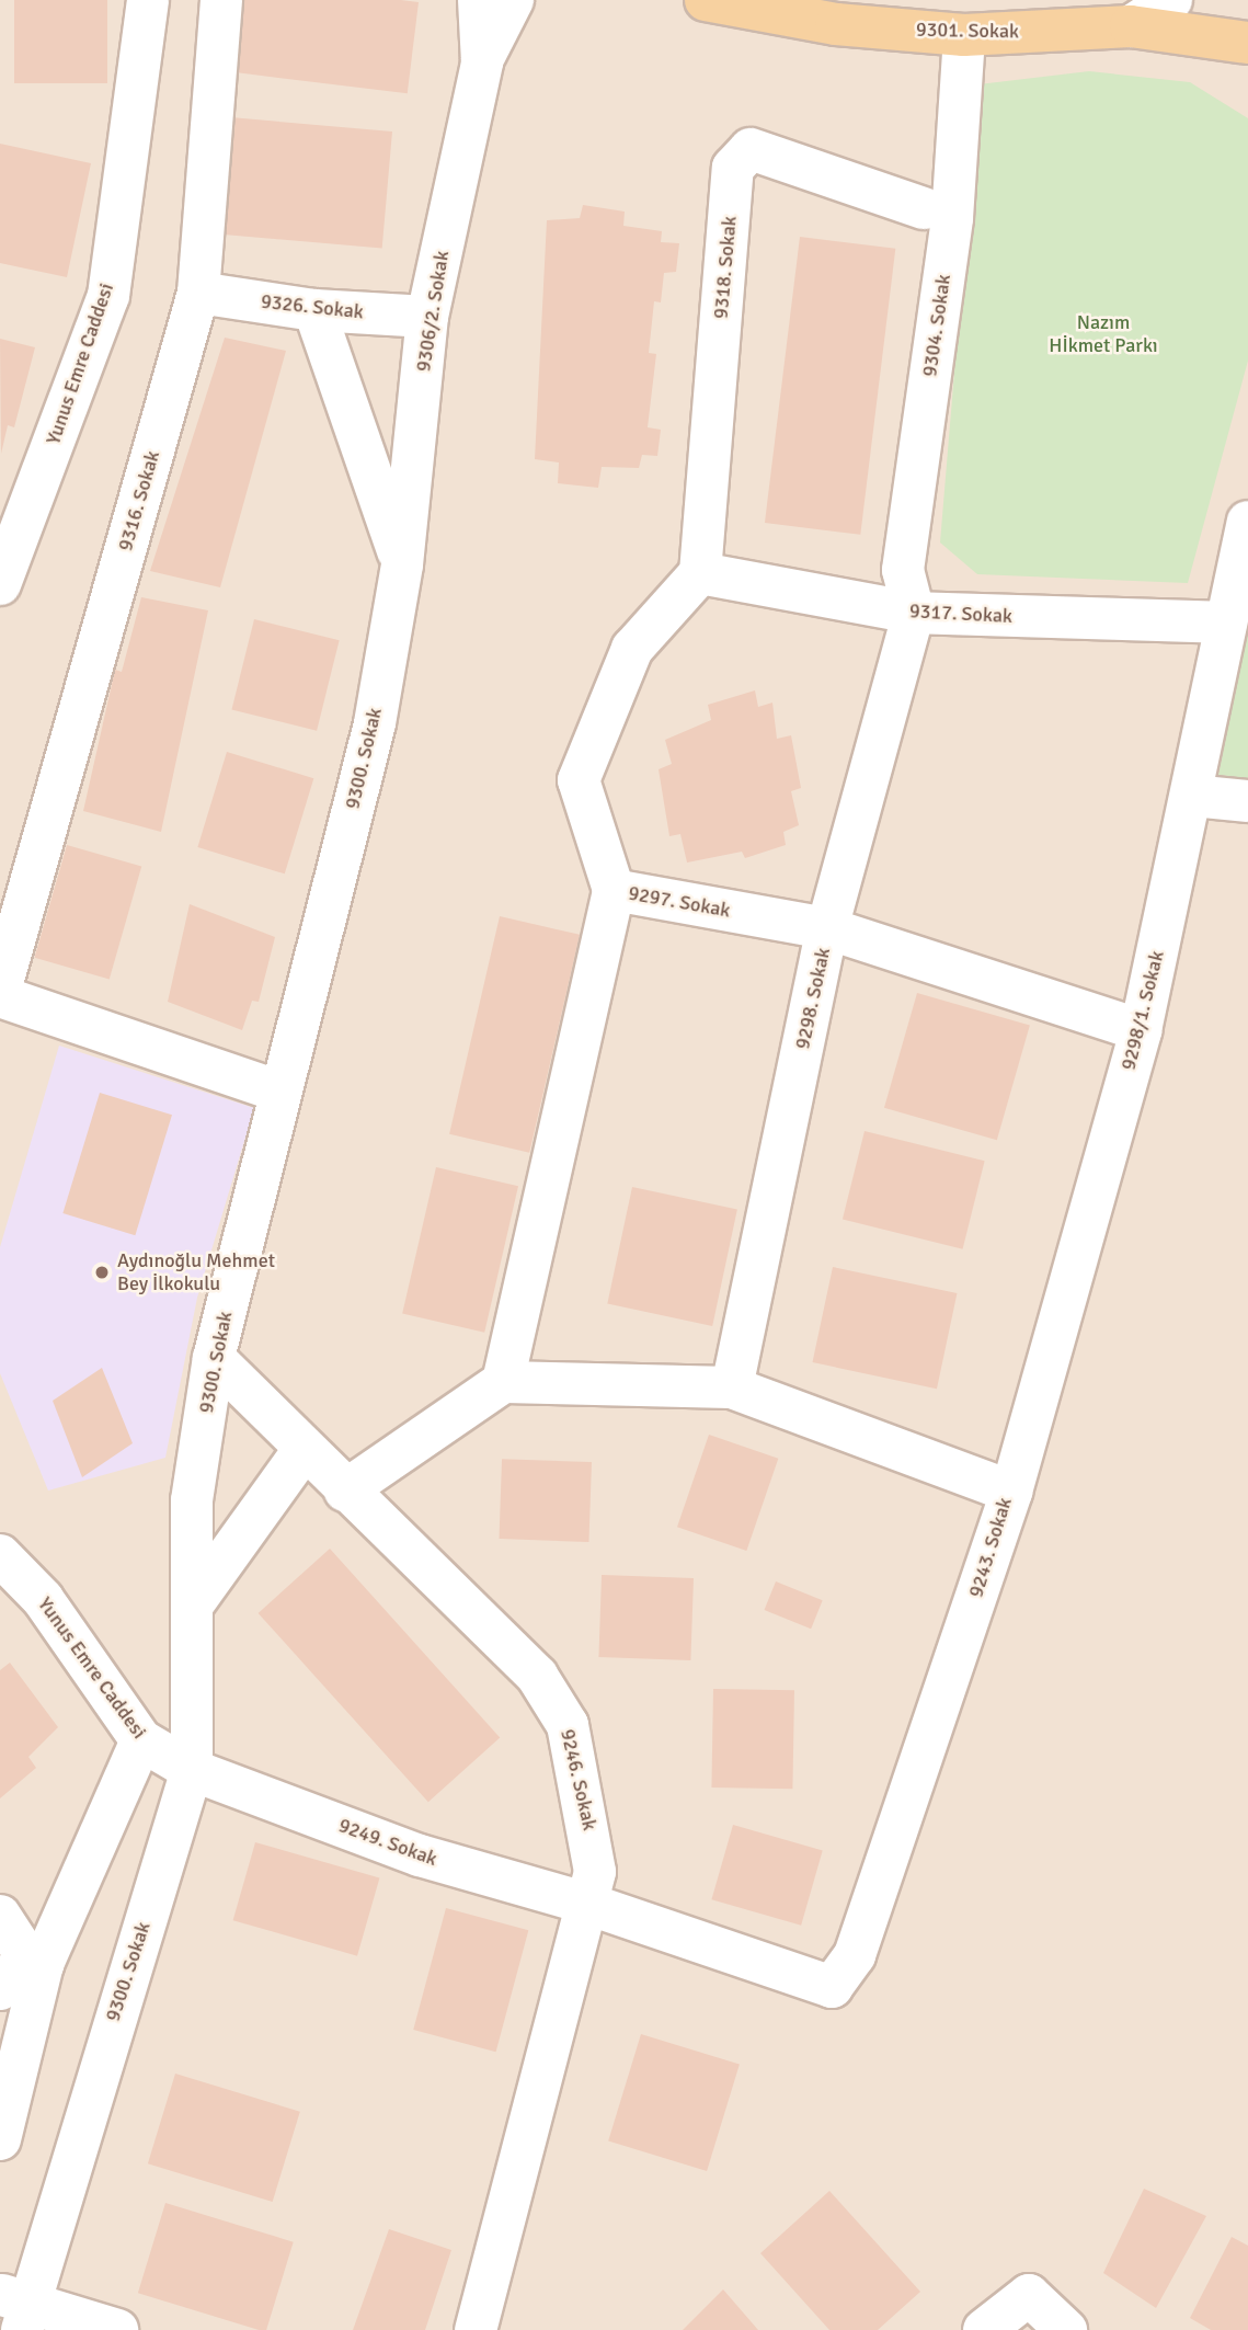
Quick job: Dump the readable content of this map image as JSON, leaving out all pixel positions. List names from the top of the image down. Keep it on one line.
{"streets":{"main road":["9301. Sokak"],"street":["9318. Sokak","9326. Sokak","9306/2. Sokak","9304. Sokak","Yunus Emre Caddesi","9316. Sokak","9317. Sokak","9300. Sokak","9297. Sokak","9298. Sokak","9298/1. Sokak","9243. Sokak","9246. Sokak","9249. Sokak"]},"crossings":[["9301. Sokak","9304. Sokak"],["9318. Sokak","9317. Sokak"],["9326. Sokak","9306/2. Sokak"],["9326. Sokak","9316. Sokak"],["9326. Sokak","9300. Sokak"],["9306/2. Sokak","9300. Sokak"],["9304. Sokak","9317. Sokak"],["9304. Sokak","9298. Sokak"],["Yunus Emre Caddesi","9300. Sokak"],["Yunus Emre Caddesi","9249. Sokak"],["9316. Sokak","9300. Sokak"],["9317. Sokak","9298. Sokak"],["9317. Sokak","9298/1. Sokak"],["9300. Sokak","9246. Sokak"],["9300. Sokak","9249. Sokak"],["9297. Sokak","9298. Sokak"],["9297. Sokak","9298/1. Sokak"],["9297. Sokak","9243. Sokak"],["9298. Sokak","9243. Sokak"],["9298/1. Sokak","9243. Sokak"],["9243. Sokak","9246. Sokak"],["9243. Sokak","9249. Sokak"],["9246. Sokak","9249. Sokak"]],"parks":["Nazım Hİkmet Parkı"],"places":["Aydınoğlu Mehmet Bey İlkokulu"]}
